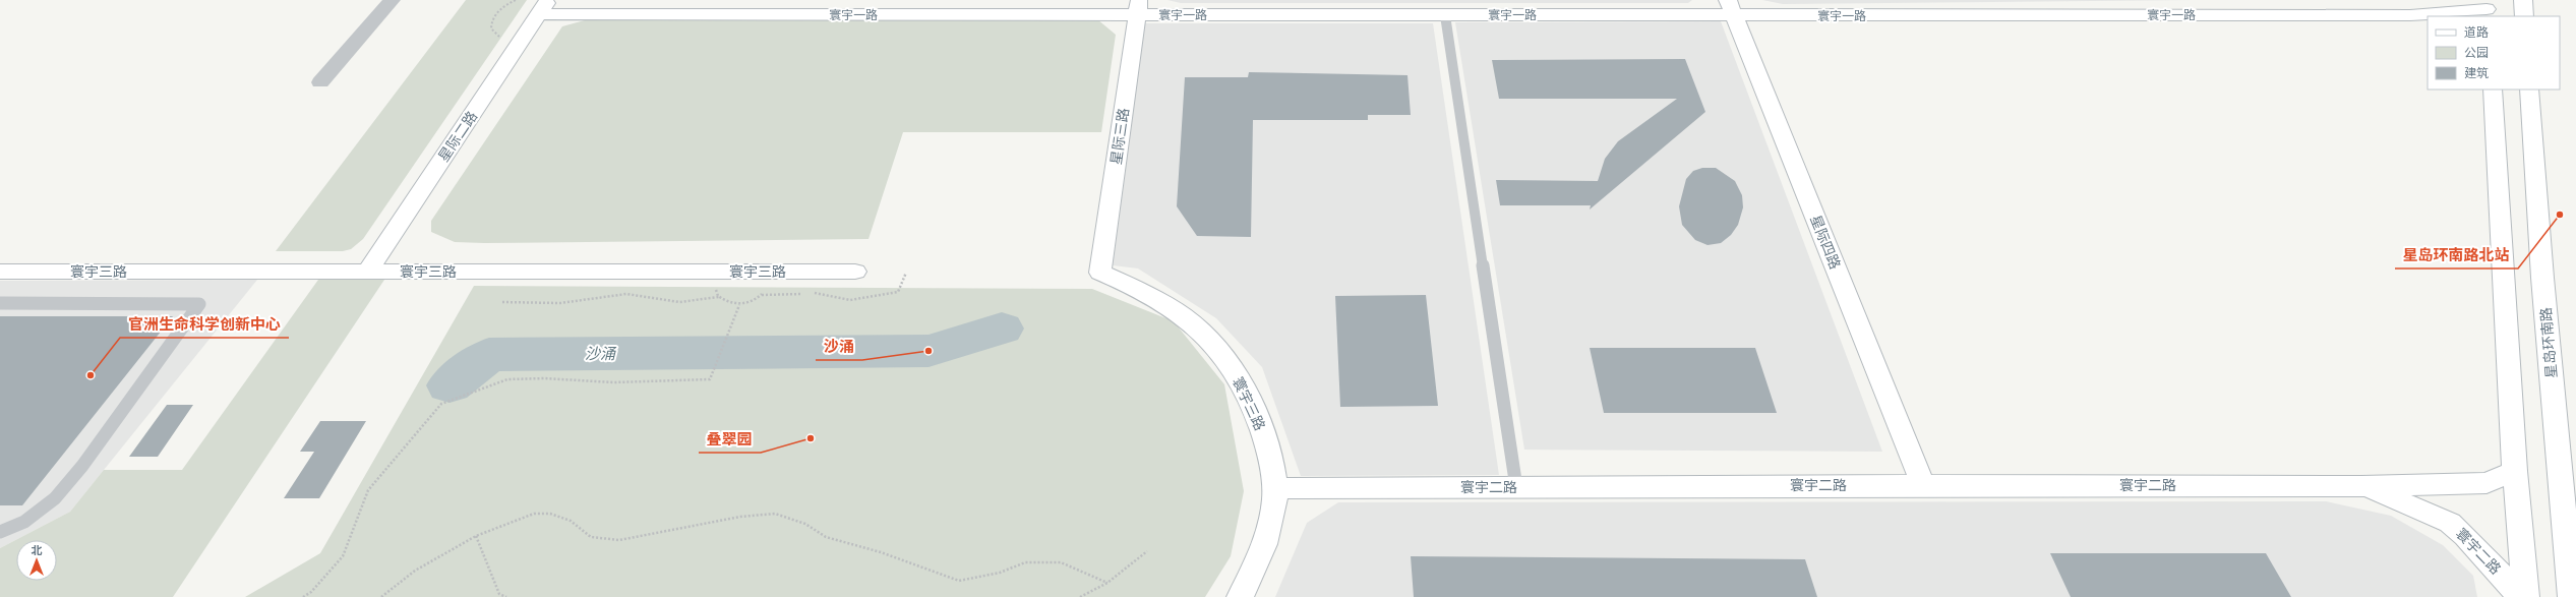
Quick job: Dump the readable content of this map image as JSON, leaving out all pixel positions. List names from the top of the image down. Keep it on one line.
{"streets":{"street":["寰宇一路","星际二路","星际三路","星际四路","寰宇三路","星岛环南路","寰宇二路"]},"crossings":[["寰宇一路","星际二路"],["寰宇一路","星际三路"],["寰宇一路","星际四路"],["星际二路","寰宇三路"],["星际三路","寰宇三路"],["星际四路","寰宇二路"],["寰宇三路","寰宇二路"]],"water":["沙涌"],"places":["星岛环南路北站","沙涌","官洲生命科学创新中心","叠翠园"],"legend":["道路","公园","建筑"],"north":"top"}
